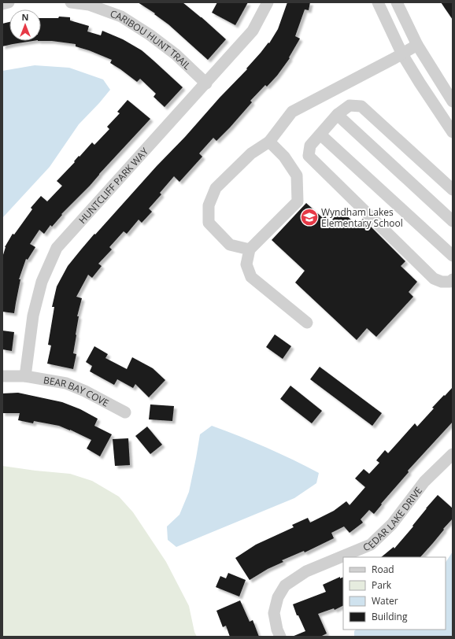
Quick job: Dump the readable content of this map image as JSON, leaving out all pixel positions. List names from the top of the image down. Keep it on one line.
{"streets":{"street":["CARIBOU HUNT TRAIL","HUNTCLIFF PARK WAY","BEAR BAY COVE","CEDAR LAKE DRIVE"]},"crossings":[["CARIBOU HUNT TRAIL","HUNTCLIFF PARK WAY"],["HUNTCLIFF PARK WAY","BEAR BAY COVE"]],"places":{"school or university":["Wyndham Lakes Elementary School"]},"legend":["Road","Park","Water","Building"],"north":"top"}
